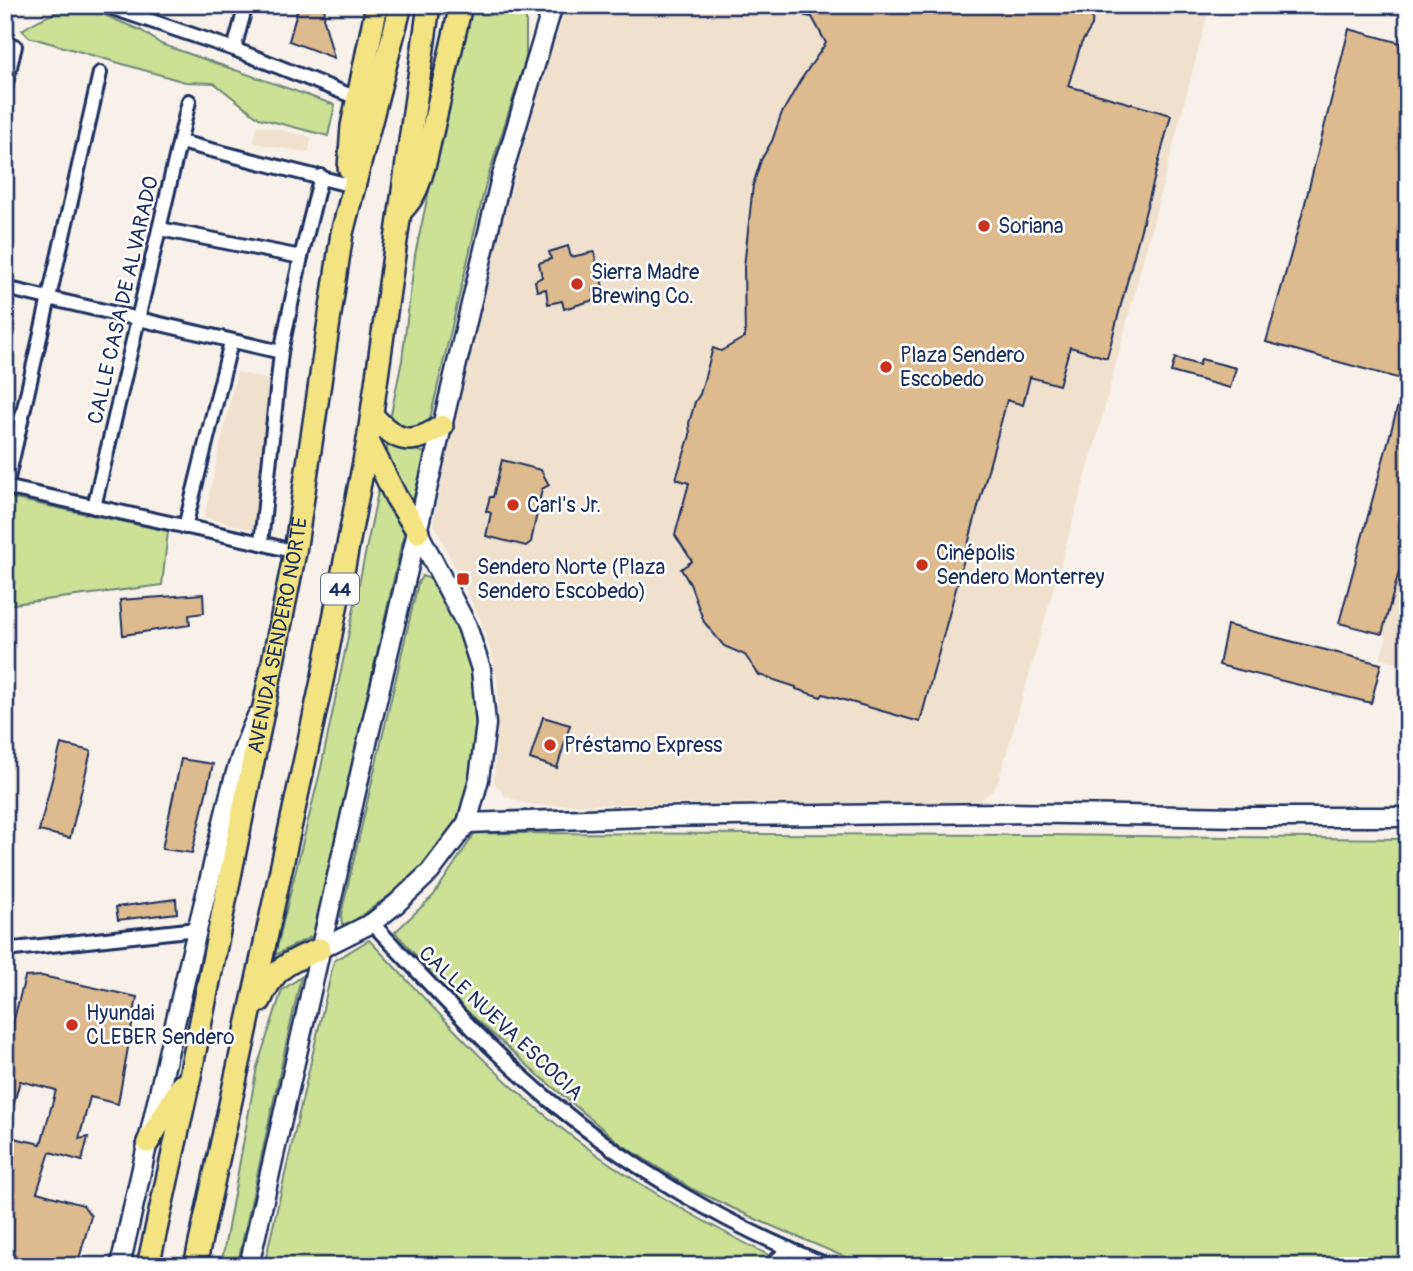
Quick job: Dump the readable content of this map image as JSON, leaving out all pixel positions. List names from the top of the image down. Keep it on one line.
{"streets":{"main road":["44","AVENIDA SENDERO NORTE"],"street":["CALLE CASA DE ALVARADO","CALLE NUEVA ESCOCIA"]},"places":{"other":["Soriana","Sierra Madre Brewing Co.","Plaza Sendero Escobedo","Carl's Jr.","Cinépolis Sendero Monterrey","Préstamo Express","Hyundai CLEBER Sendero"],"transit":["Sendero Norte (Plaza Sendero Escobedo)"]}}
